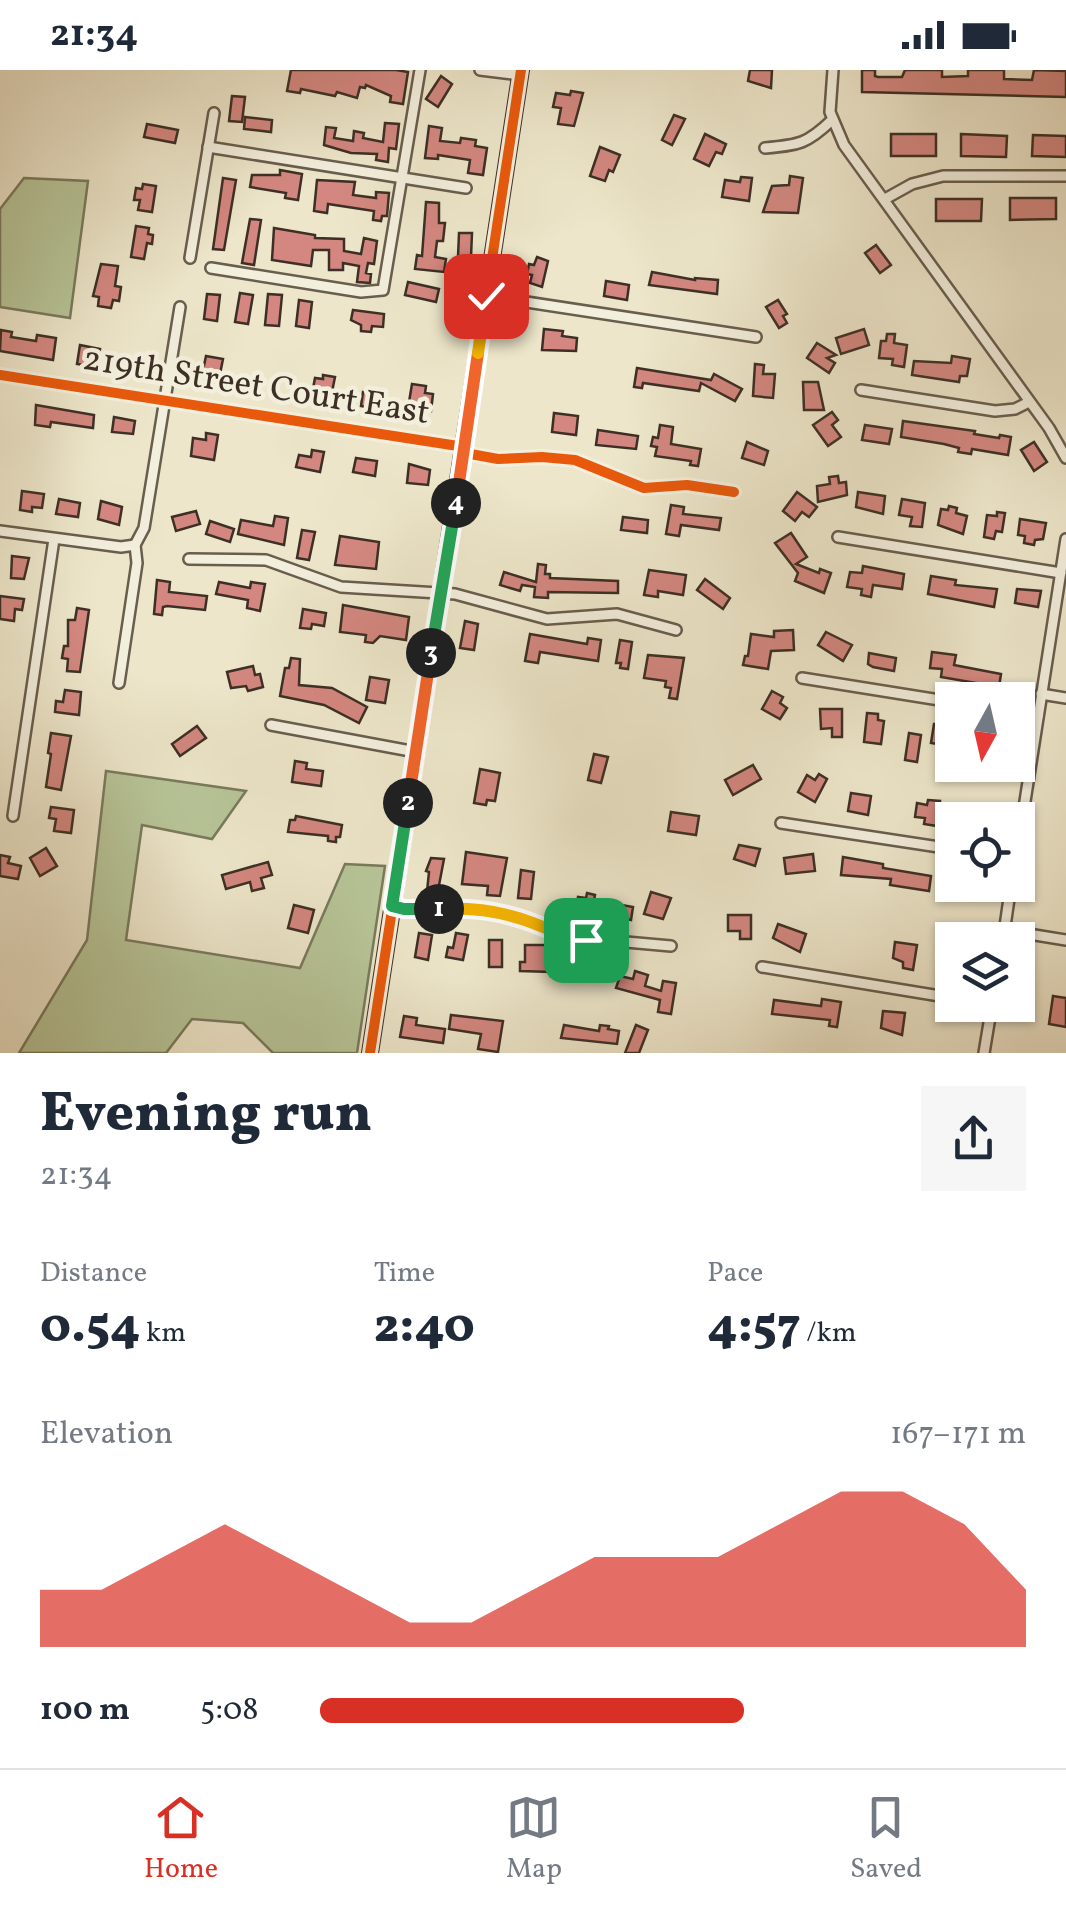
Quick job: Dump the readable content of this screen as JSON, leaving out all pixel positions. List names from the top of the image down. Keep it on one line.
{"streets":{"street":["219th Street Court East"]},"north":"bottom","page":{"status":"21:34","pins":["4","3","2","1"],"heading":["Evening run","21:34"],"stats":[["Distance","0.54 km"],["Time","2:40"],["Pace","4:57 /km"]],"chart":["Elevation","167–171 m"],"list":[{"name":"100 m","note":"5:08"}],"tabs":["Home","Map","Saved"]}}
